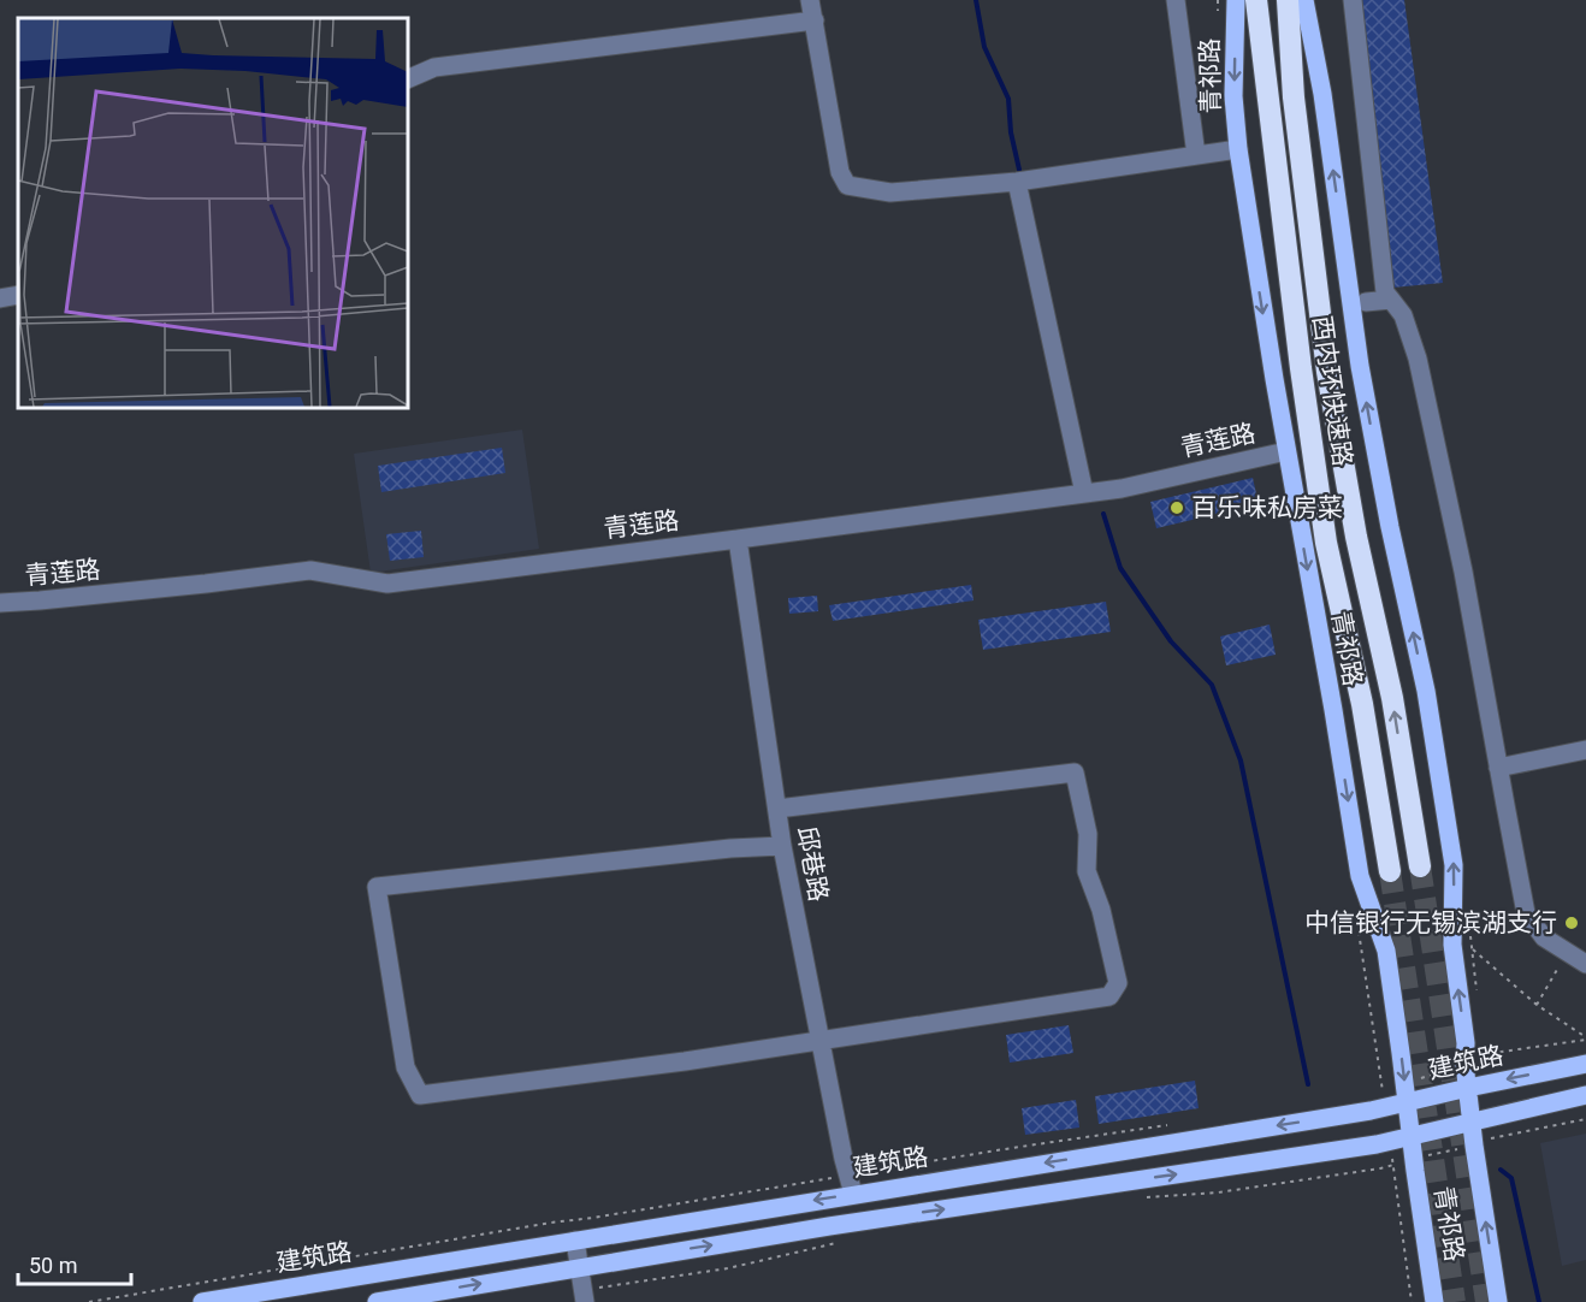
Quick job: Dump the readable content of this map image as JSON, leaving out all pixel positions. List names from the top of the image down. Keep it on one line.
{"streets":{"highway":["西内环快速路"],"main road":["青祁路","建筑路"],"street":["青莲路","邱巷路"]},"crossings":[["青祁路","青莲路"],["青祁路","建筑路"],["青莲路","邱巷路"],["邱巷路","建筑路"]],"places":["百乐味私房菜","中信银行无锡滨湖支行"],"scale_bar":"50 m"}
